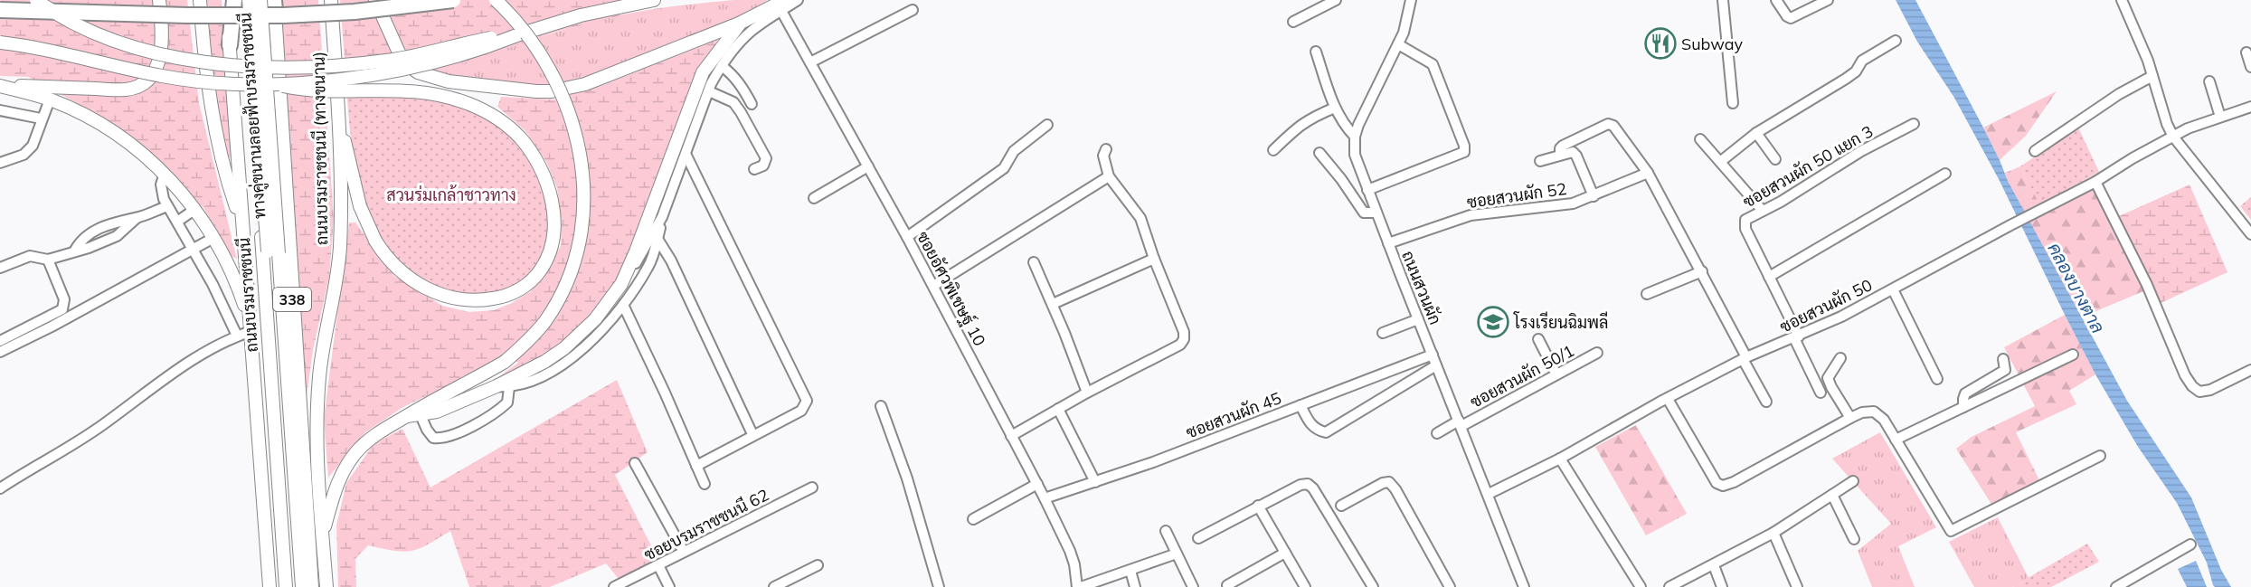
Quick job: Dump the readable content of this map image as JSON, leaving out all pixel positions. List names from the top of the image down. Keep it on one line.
{"streets":{"main road":["ทางคู่ขนานลอยฟ้าบรมราชชนนี","ถนนบรมราชชนนี (ทางขนาน)","ถนนบรมราชชนนี","338"],"street":["ซอยสวนผัก 50 แยก 3","ซอยสวนผัก 52","ถนนสวนผัก","ซอยอัศวพิเชษฐ์ 10","ซอยสวนผัก 50","ซอยสวนผัก 50/1","ซอยสวนผัก 45","ซอยบรมราชชนนี 62"]},"crossings":[["ทางคู่ขนานลอยฟ้าบรมราชชนนี","ถนนบรมราชชนนี"],["ซอยสวนผัก 50 แยก 3","ซอยสวนผัก 50"],["ซอยสวนผัก 52","ถนนสวนผัก"],["ถนนสวนผัก","ซอยสวนผัก 50"],["ถนนสวนผัก","ซอยสวนผัก 50/1"],["ถนนสวนผัก","ซอยสวนผัก 45"],["ซอยอัศวพิเชษฐ์ 10","ซอยสวนผัก 45"]],"water":["คลองบางตาล"],"parks":["สวนร่มเกล้าชาวทาง"],"places":{"restaurant":["Subway"],"school or university":["โรงเรียนฉิมพลี"]}}
